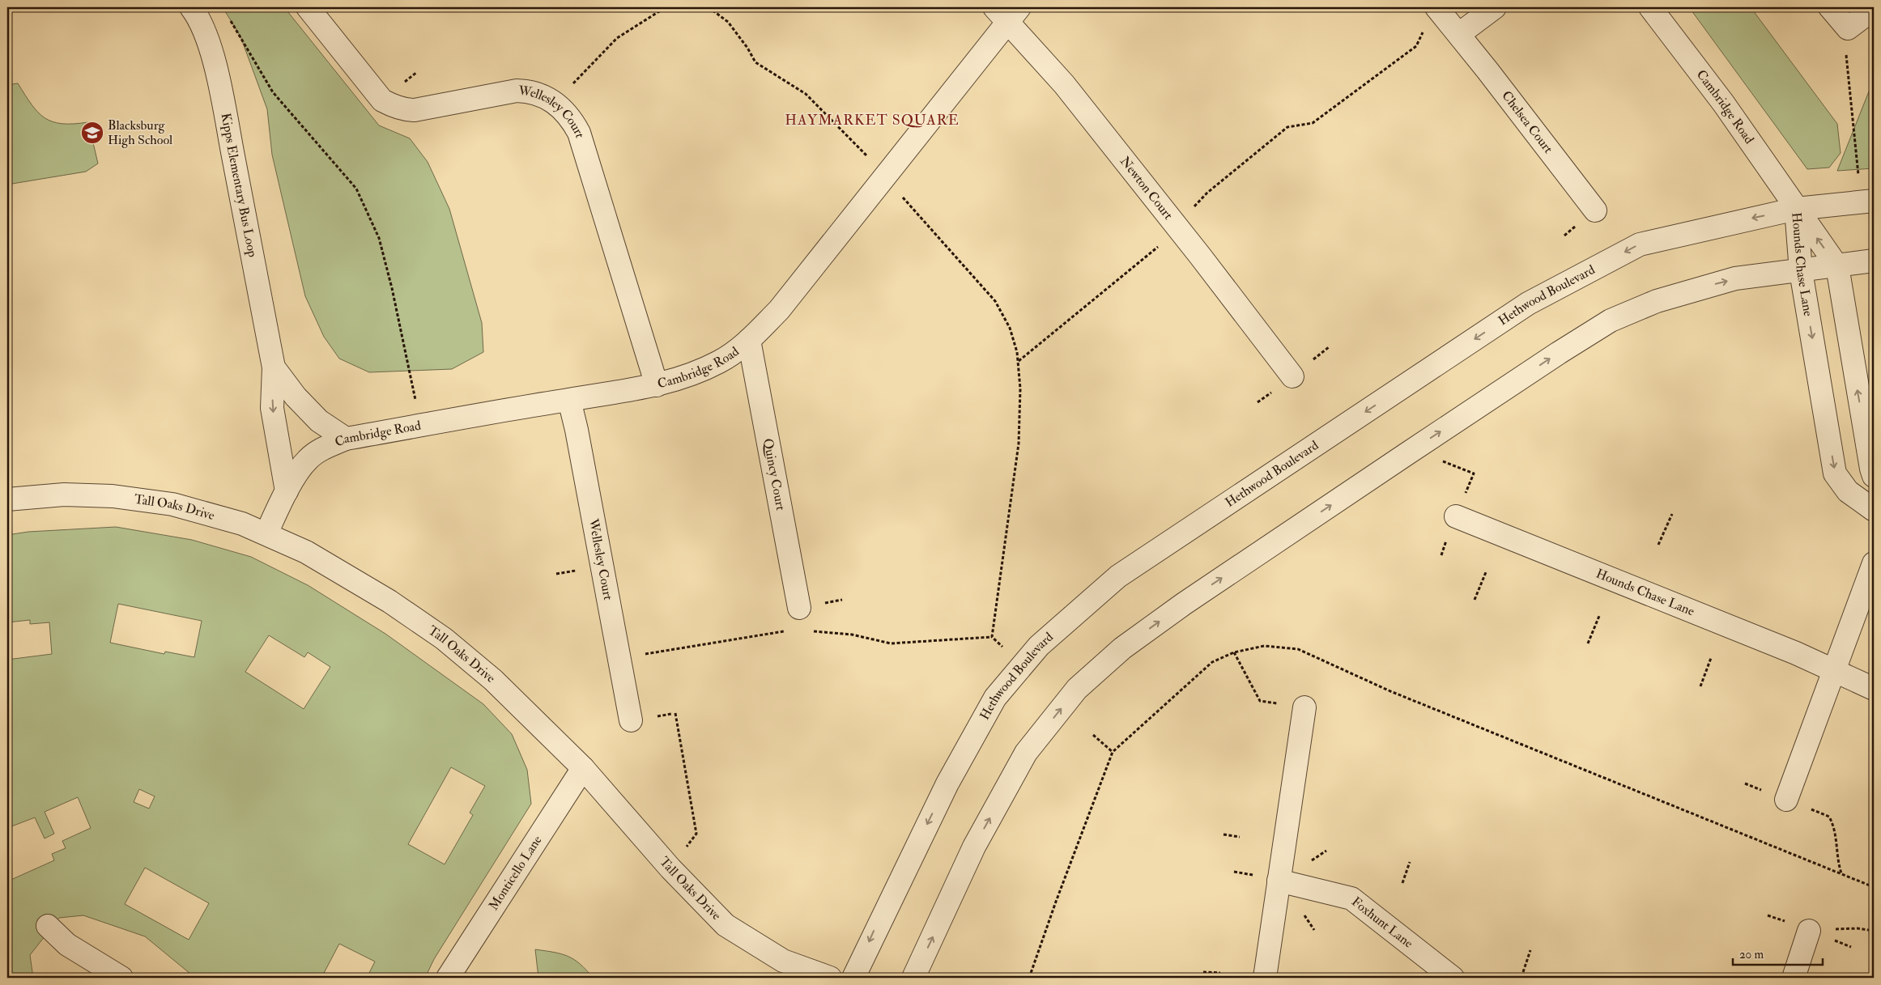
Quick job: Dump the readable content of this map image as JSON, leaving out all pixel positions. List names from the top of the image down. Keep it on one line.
{"streets":{"street":["Cambridge Road","Wellesley Court","Chelsea Court","Kipps Elementary Bus Loop","Newton Court","Hounds Chase Lane","Hethwood Boulevard","Quincy Court","Tall Oaks Drive","Monticello Lane","Foxhunt Lane"]},"crossings":[["Cambridge Road","Wellesley Court"],["Cambridge Road","Kipps Elementary Bus Loop"],["Cambridge Road","Newton Court"],["Cambridge Road","Hounds Chase Lane"],["Cambridge Road","Hethwood Boulevard"],["Cambridge Road","Quincy Court"],["Cambridge Road","Tall Oaks Drive"],["Hounds Chase Lane","Hethwood Boulevard"],["Tall Oaks Drive","Monticello Lane"]],"districts":["HAYMARKET SQUARE"],"places":{"school or university":["Blacksburg High School"]},"scale_bar":"20 m"}
